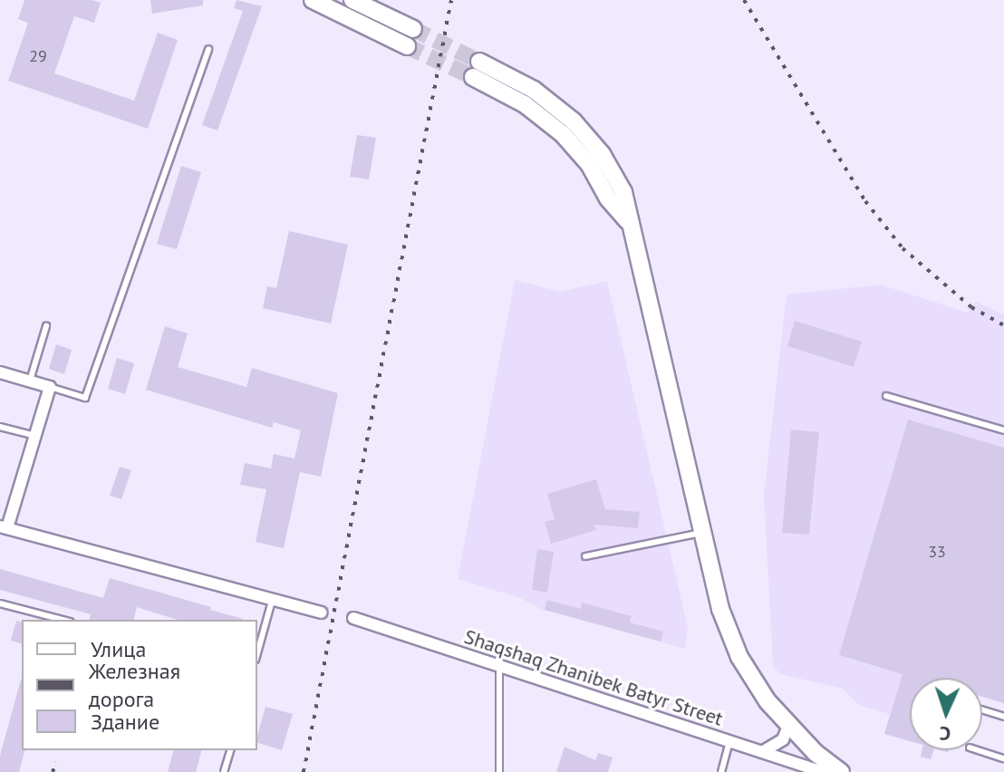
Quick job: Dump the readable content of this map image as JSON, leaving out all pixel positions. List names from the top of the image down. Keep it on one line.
{"streets":{"street":["Shaqshaq Zhanibek Batyr Street"]},"house_numbers":["29","33"],"legend":["Улица","Железная дорога","Здание"],"north":"bottom"}
